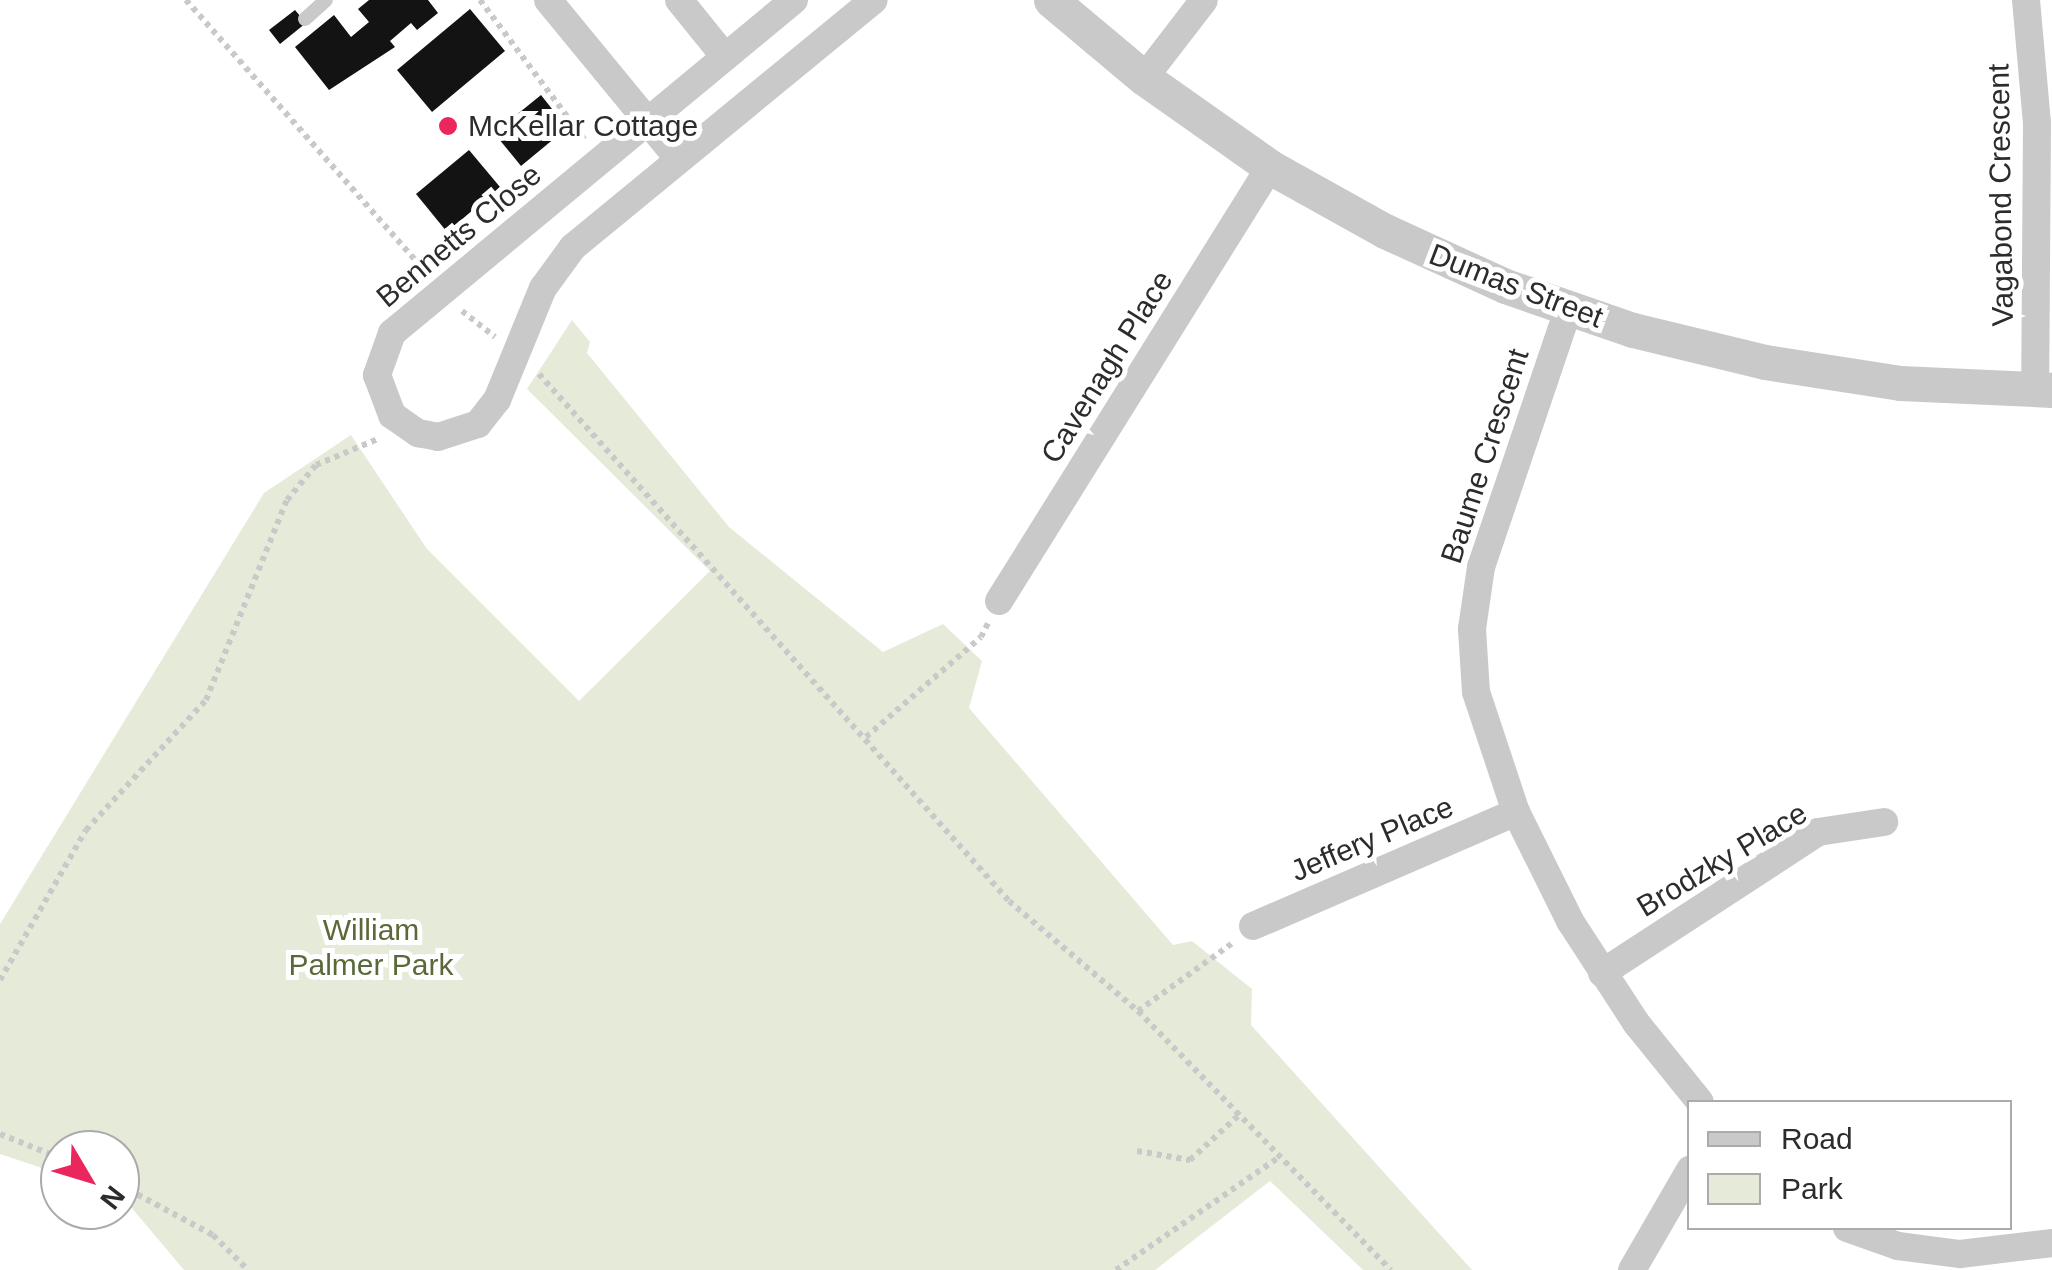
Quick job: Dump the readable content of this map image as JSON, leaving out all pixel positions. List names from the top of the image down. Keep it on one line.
{"streets":{"street":["Vagabond Crescent","Bennetts Close","Dumas Street","Cavenagh Place","Baume Crescent","Jeffery Place","Brodzky Place"]},"crossings":[["Vagabond Crescent","Dumas Street"],["Dumas Street","Cavenagh Place"],["Dumas Street","Baume Crescent"],["Baume Crescent","Jeffery Place"],["Baume Crescent","Brodzky Place"]],"parks":["William Palmer Park"],"places":["McKellar Cottage"],"legend":["Road","Park"],"north":"bottom right"}
